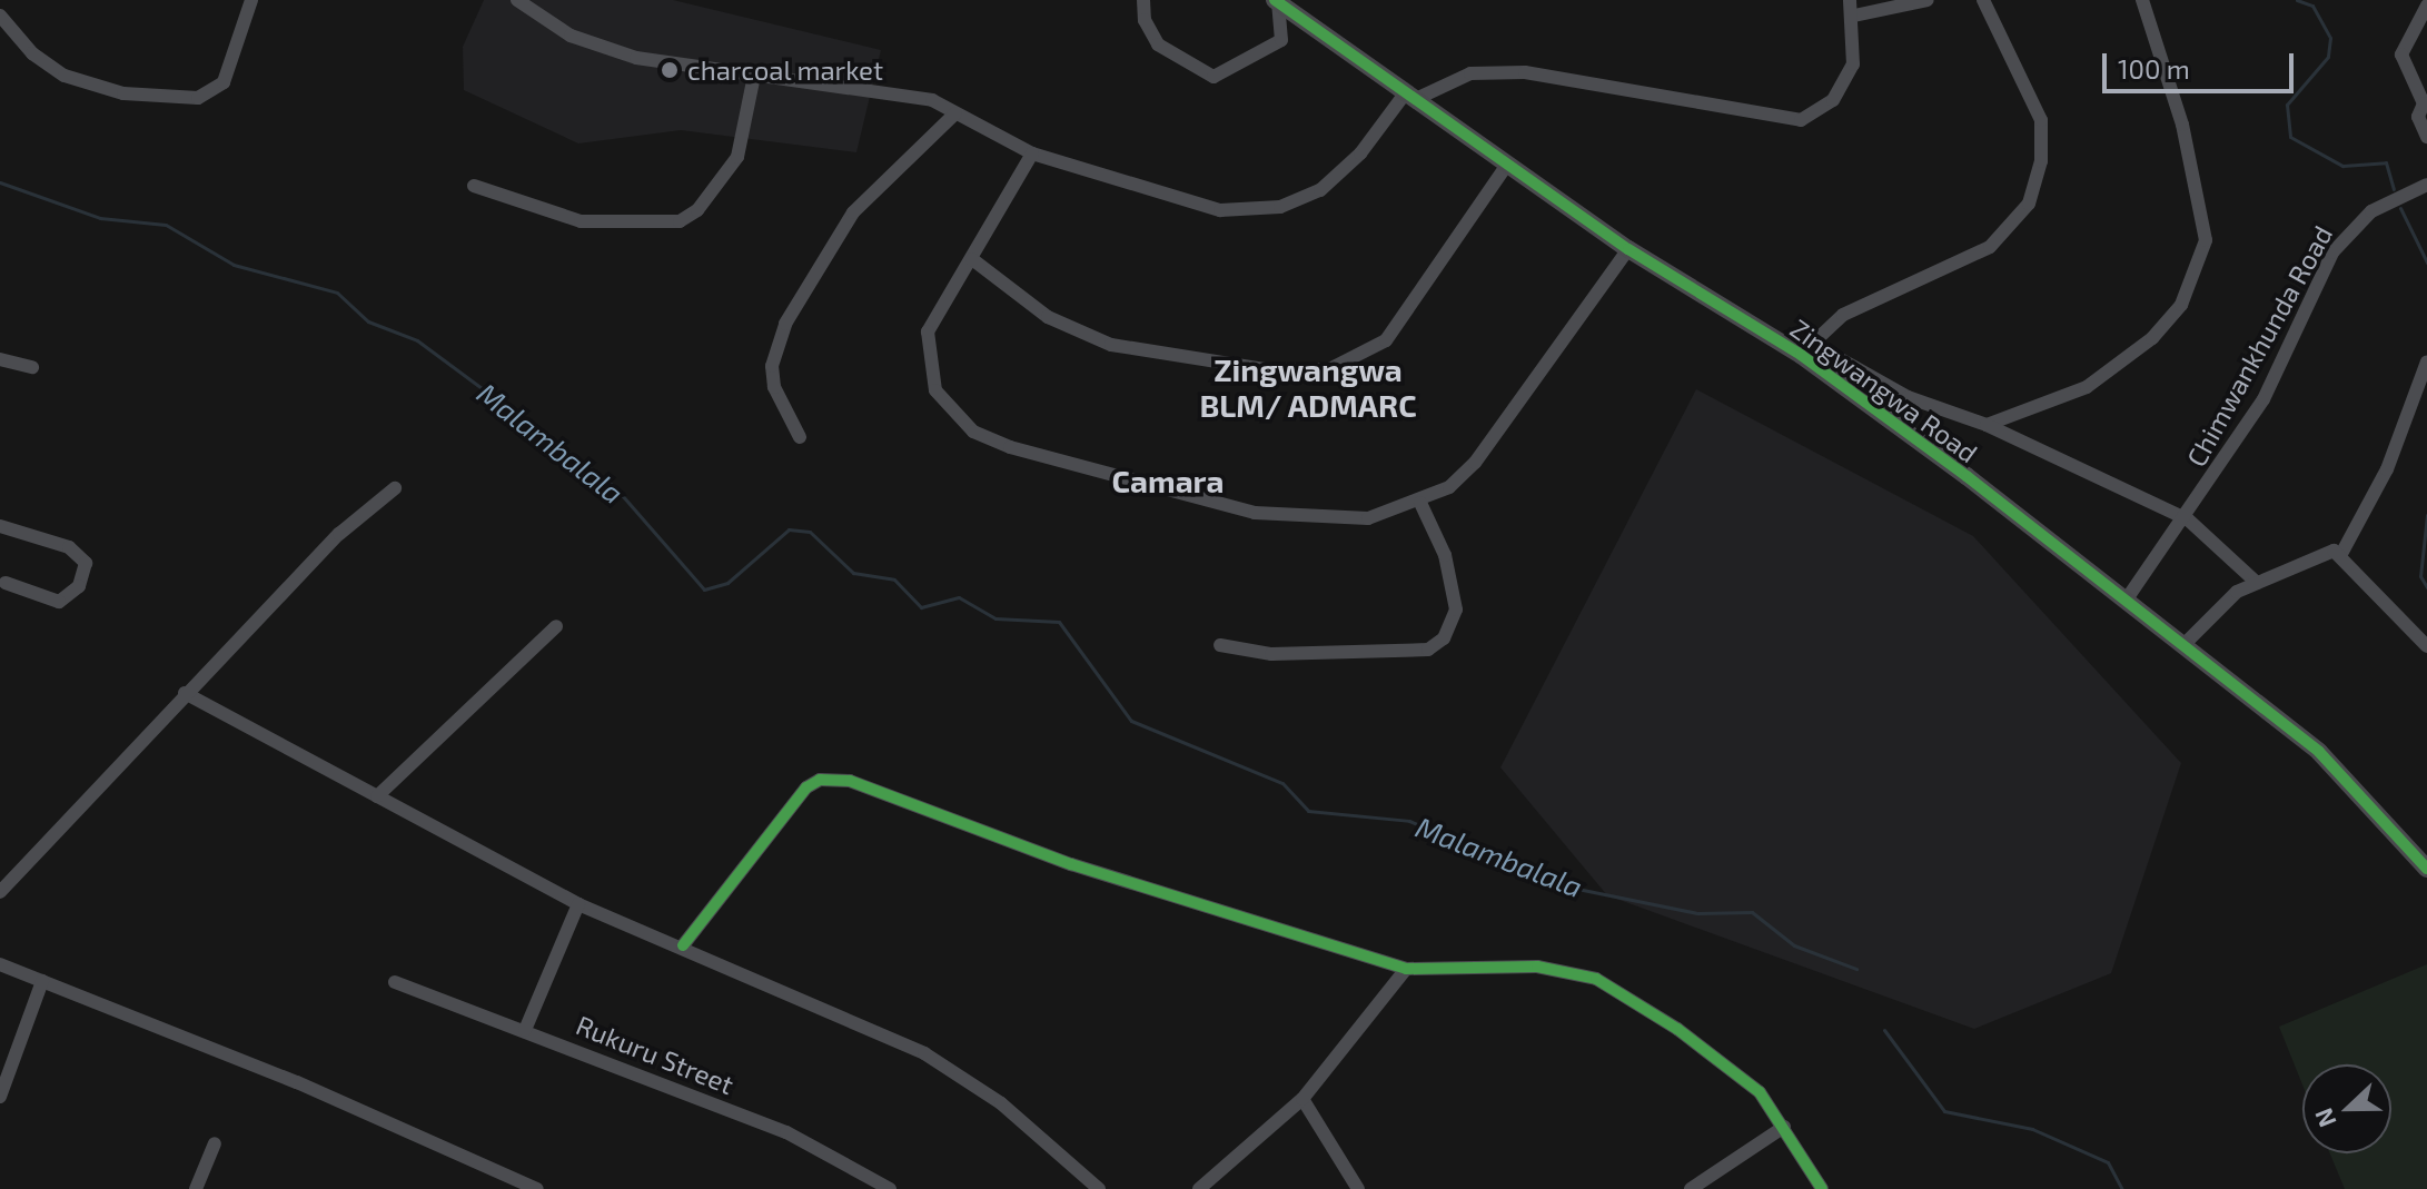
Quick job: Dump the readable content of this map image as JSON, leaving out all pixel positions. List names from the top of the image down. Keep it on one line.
{"streets":{"street":["Chimwankhunda Road","Zingwangwa Road","Rukuru Street"]},"crossings":[["Chimwankhunda Road","Zingwangwa Road"]],"districts":["Zingwangwa BLM/ ADMARC","Camara"],"water":["Malambalala"],"places":["charcoal market"],"scale_bar":"100 m","north":"left"}
